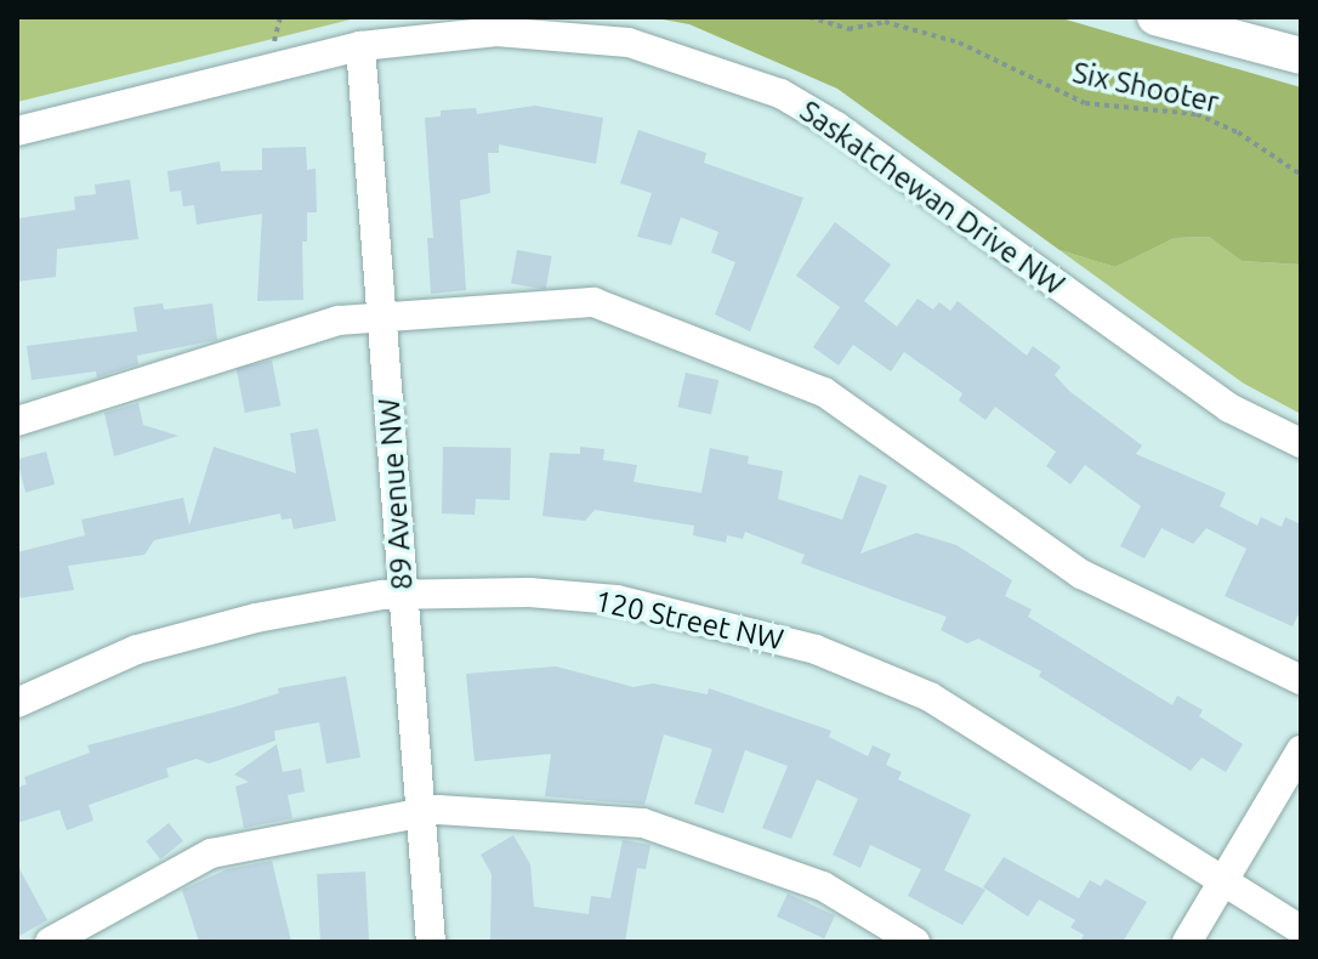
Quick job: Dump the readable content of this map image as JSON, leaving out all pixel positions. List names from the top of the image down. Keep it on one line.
{"streets":{"street":["Saskatchewan Drive NW","89 Avenue NW","120 Street NW"],"path":["Six Shooter"]},"crossings":[["Saskatchewan Drive NW","89 Avenue NW"],["89 Avenue NW","120 Street NW"]]}
